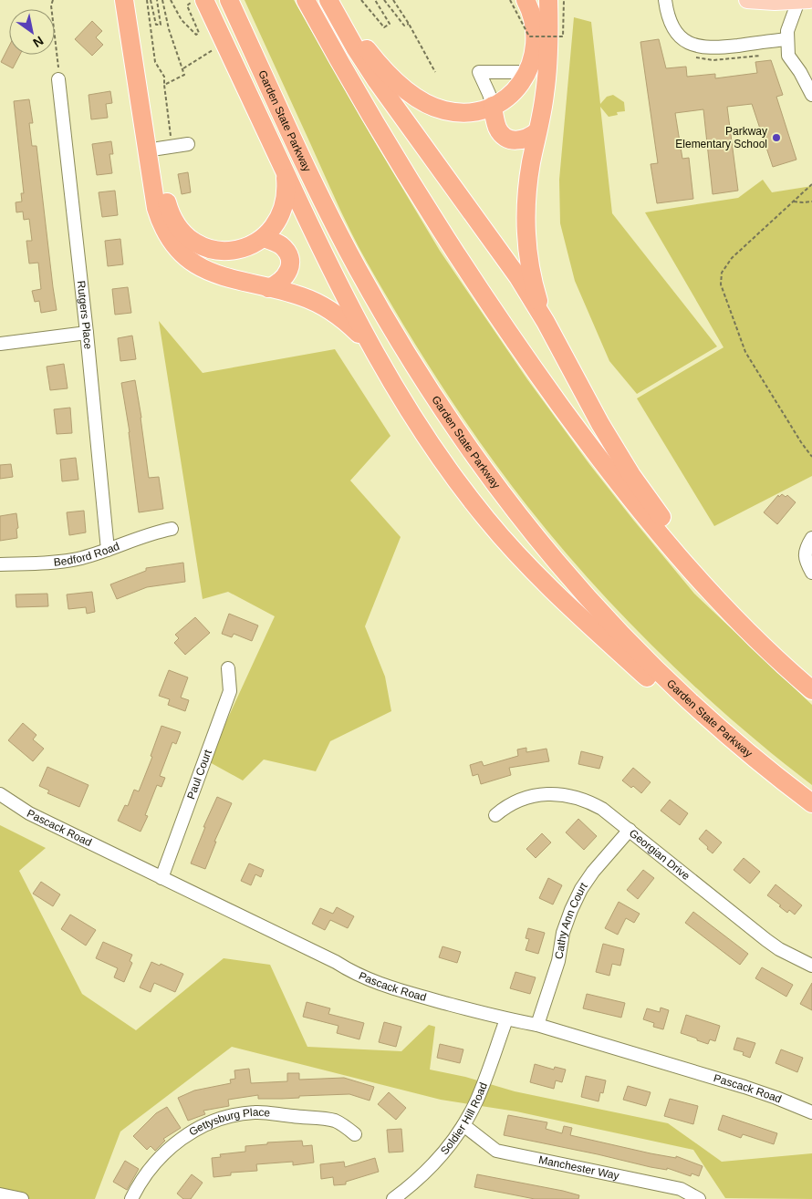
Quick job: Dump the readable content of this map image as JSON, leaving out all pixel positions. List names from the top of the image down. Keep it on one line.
{"streets":{"highway":["Garden State Parkway"],"street":["Rutgers Place","Bedford Road","Paul Court","Pascack Road","Georgian Drive","Cathy Ann Court","Soldier Hill Road","Gettysburg Place","Manchester Way"]},"crossings":[["Rutgers Place","Bedford Road"],["Paul Court","Pascack Road"],["Pascack Road","Cathy Ann Court"],["Pascack Road","Soldier Hill Road"],["Georgian Drive","Cathy Ann Court"],["Soldier Hill Road","Manchester Way"]],"places":["Parkway Elementary School"],"north":"bottom right"}
